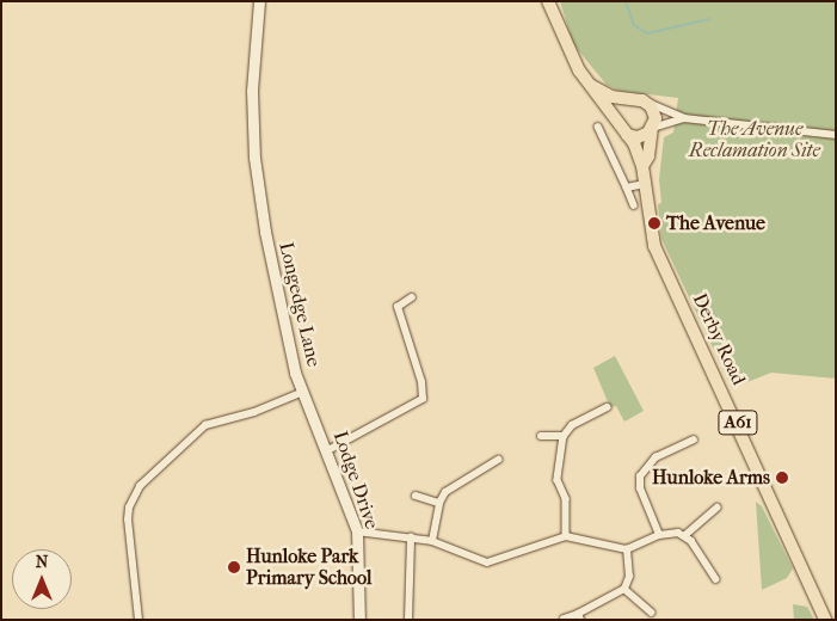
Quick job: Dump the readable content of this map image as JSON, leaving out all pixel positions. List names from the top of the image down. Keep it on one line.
{"streets":{"highway":["Derby Road","A61"],"street":["Longedge Lane","Lodge Drive"]},"crossings":[["Longedge Lane","Lodge Drive"]],"parks":["The Avenue Reclamation Site"],"places":["The Avenue","Hunloke Arms","Hunloke Park Primary School"],"north":"top"}
